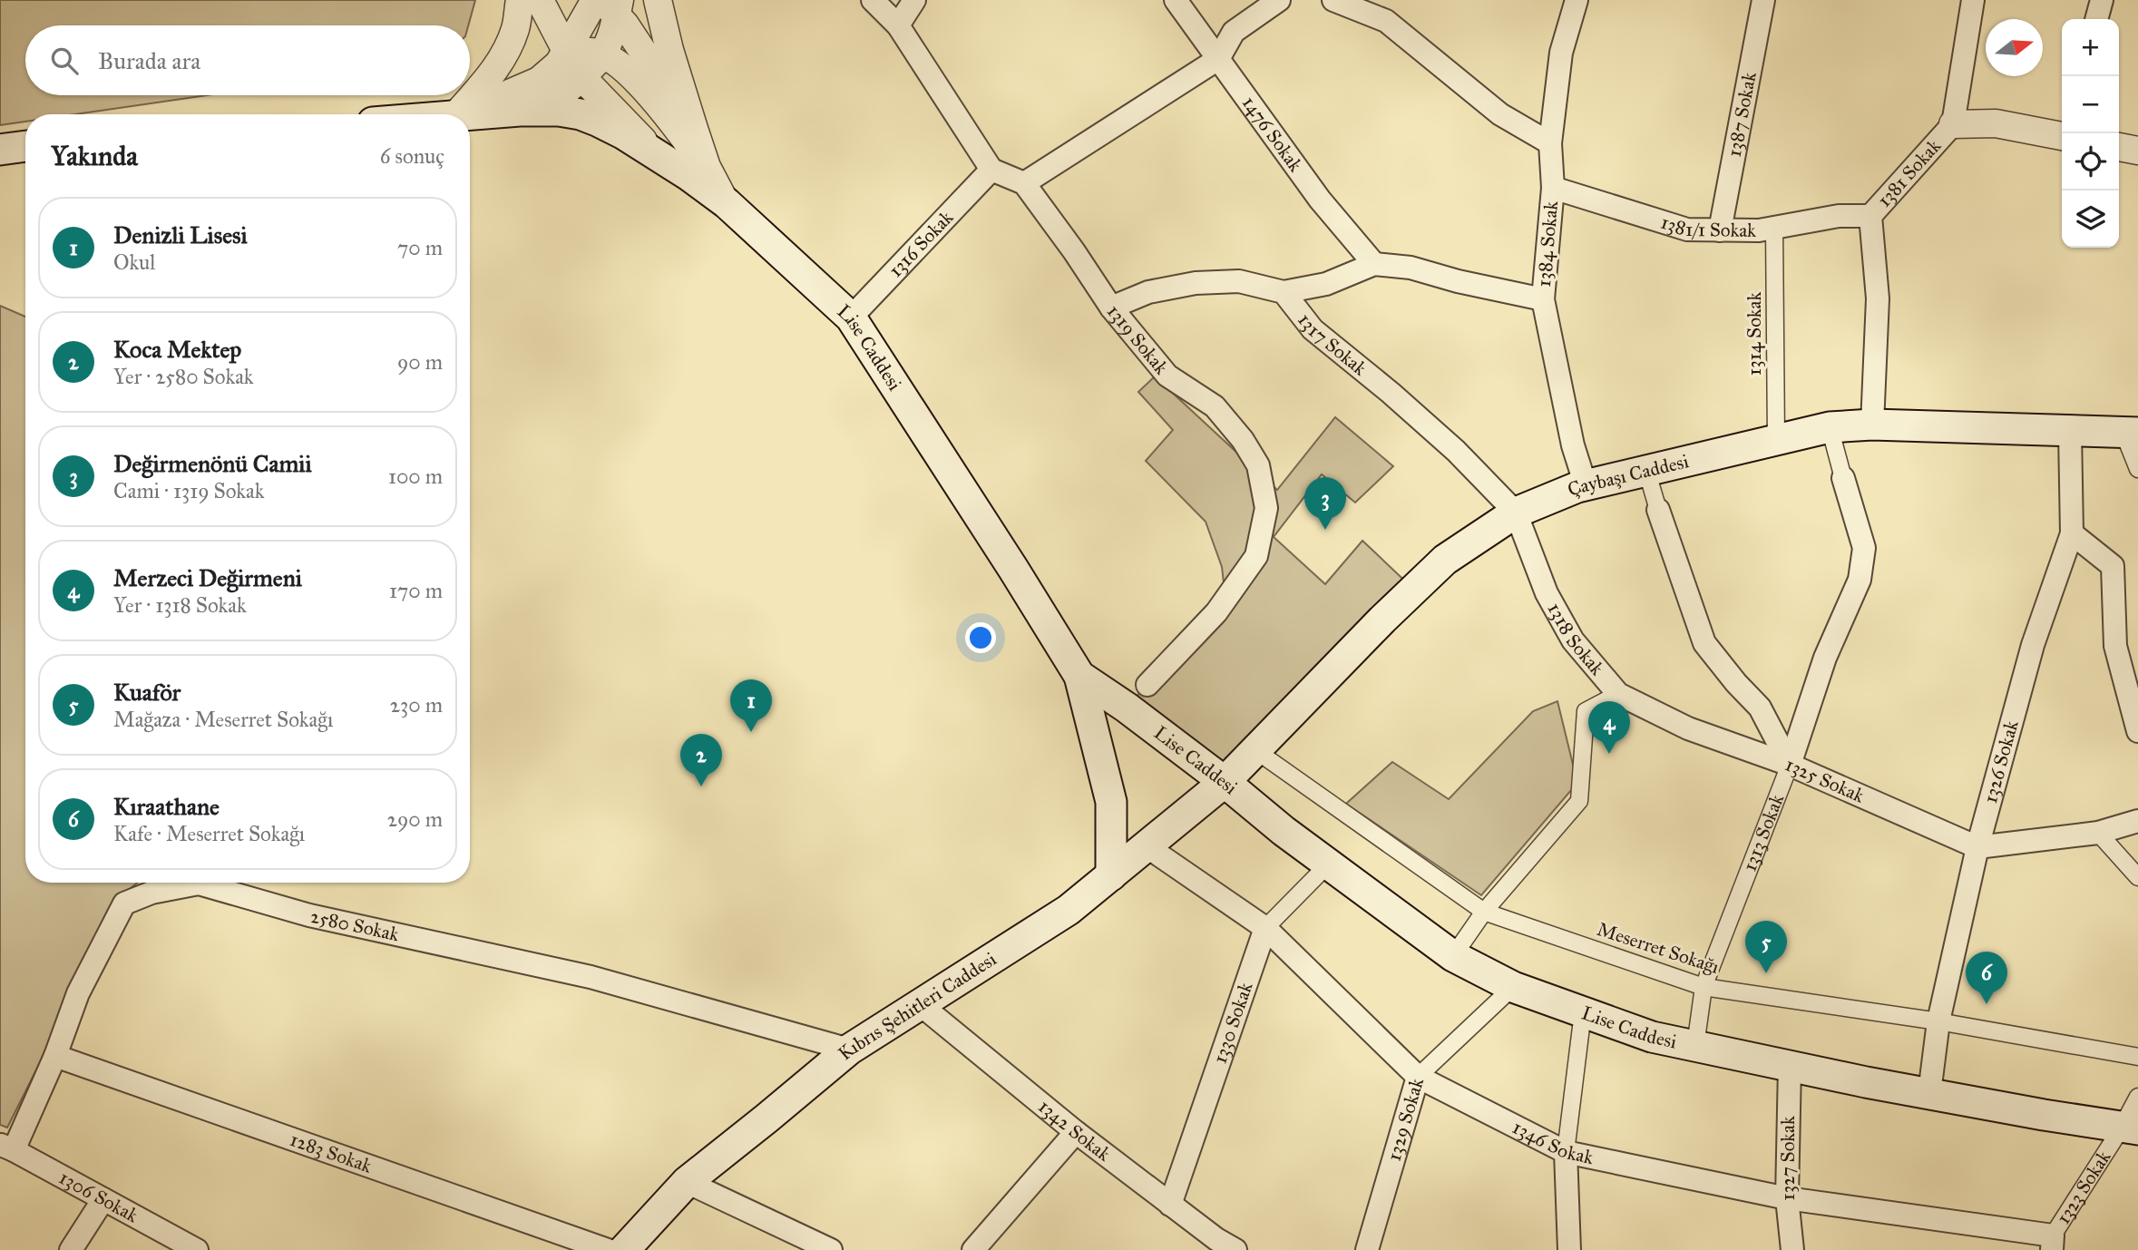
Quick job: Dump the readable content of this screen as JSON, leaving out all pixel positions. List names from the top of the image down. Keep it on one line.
{"streets":{"main road":["Lise Caddesi","Çaybaşı Caddesi","Kıbrıs Şehitleri Caddesi"],"street":["1387 Sokak","1476 Sokak","1381 Sokak","1381/1 Sokak","1316 Sokak","1384 Sokak","1314 Sokak","1319 Sokak","1317 Sokak","1318 Sokak","1326 Sokak","1325 Sokak","1313 Sokak","2580 Sokak","Meserret Sokağı","1330 Sokak","1329 Sokak","1342 Sokak","1346 Sokak","1283 Sokak","1327 Sokak","1323 Sokak","1306 Sokak"]},"crossings":[["1387 Sokak","1381/1 Sokak"],["1381 Sokak","1381/1 Sokak"],["1381 Sokak","Çaybaşı Caddesi"],["1381/1 Sokak","1384 Sokak"],["1381/1 Sokak","1314 Sokak"],["1316 Sokak","Lise Caddesi"],["1384 Sokak","Çaybaşı Caddesi"],["1314 Sokak","Çaybaşı Caddesi"],["1317 Sokak","Çaybaşı Caddesi"],["1317 Sokak","1318 Sokak"],["Lise Caddesi","Çaybaşı Caddesi"],["Lise Caddesi","1326 Sokak"],["Lise Caddesi","1313 Sokak"],["Lise Caddesi","Kıbrıs Şehitleri Caddesi"],["Lise Caddesi","1330 Sokak"],["Lise Caddesi","1329 Sokak"],["Lise Caddesi","1327 Sokak"],["Lise Caddesi","1323 Sokak"],["Çaybaşı Caddesi","1318 Sokak"],["Çaybaşı Caddesi","1326 Sokak"],["Çaybaşı Caddesi","Meserret Sokağı"],["Çaybaşı Caddesi","Kıbrıs Şehitleri Caddesi"],["1318 Sokak","1325 Sokak"],["1318 Sokak","1313 Sokak"],["1326 Sokak","1325 Sokak"],["1326 Sokak","Meserret Sokağı"],["1325 Sokak","1313 Sokak"],["1313 Sokak","Meserret Sokağı"],["2580 Sokak","Kıbrıs Şehitleri Caddesi"],["2580 Sokak","1283 Sokak"],["2580 Sokak","1306 Sokak"],["Kıbrıs Şehitleri Caddesi","1342 Sokak"],["Kıbrıs Şehitleri Caddesi","1346 Sokak"],["1330 Sokak","1342 Sokak"],["1330 Sokak","1346 Sokak"],["1329 Sokak","1346 Sokak"],["1346 Sokak","1327 Sokak"],["1346 Sokak","1323 Sokak"]],"north":"right","page":{"map_buttons":["+","−"],"search":"Burada ara","heading":["Yakında","6 sonuç"],"list":[{"mark":"1","name":"Denizli Lisesi","note":"Okul","value":"70 m"},{"mark":"2","name":"Koca Mektep","note":"Yer · 2580 Sokak","value":"90 m"},{"mark":"3","name":"Değirmenönü Camii","note":"Cami · 1319 Sokak","value":"100 m"},{"mark":"4","name":"Merzeci Değirmeni","note":"Yer · 1318 Sokak","value":"170 m"},{"mark":"5","name":"Kuaför","note":"Mağaza · Meserret Sokağı","value":"230 m"},{"mark":"6","name":"Kıraathane","note":"Kafe · Meserret Sokağı","value":"290 m"}],"pins":["3","1","4","2","5","6"]}}
